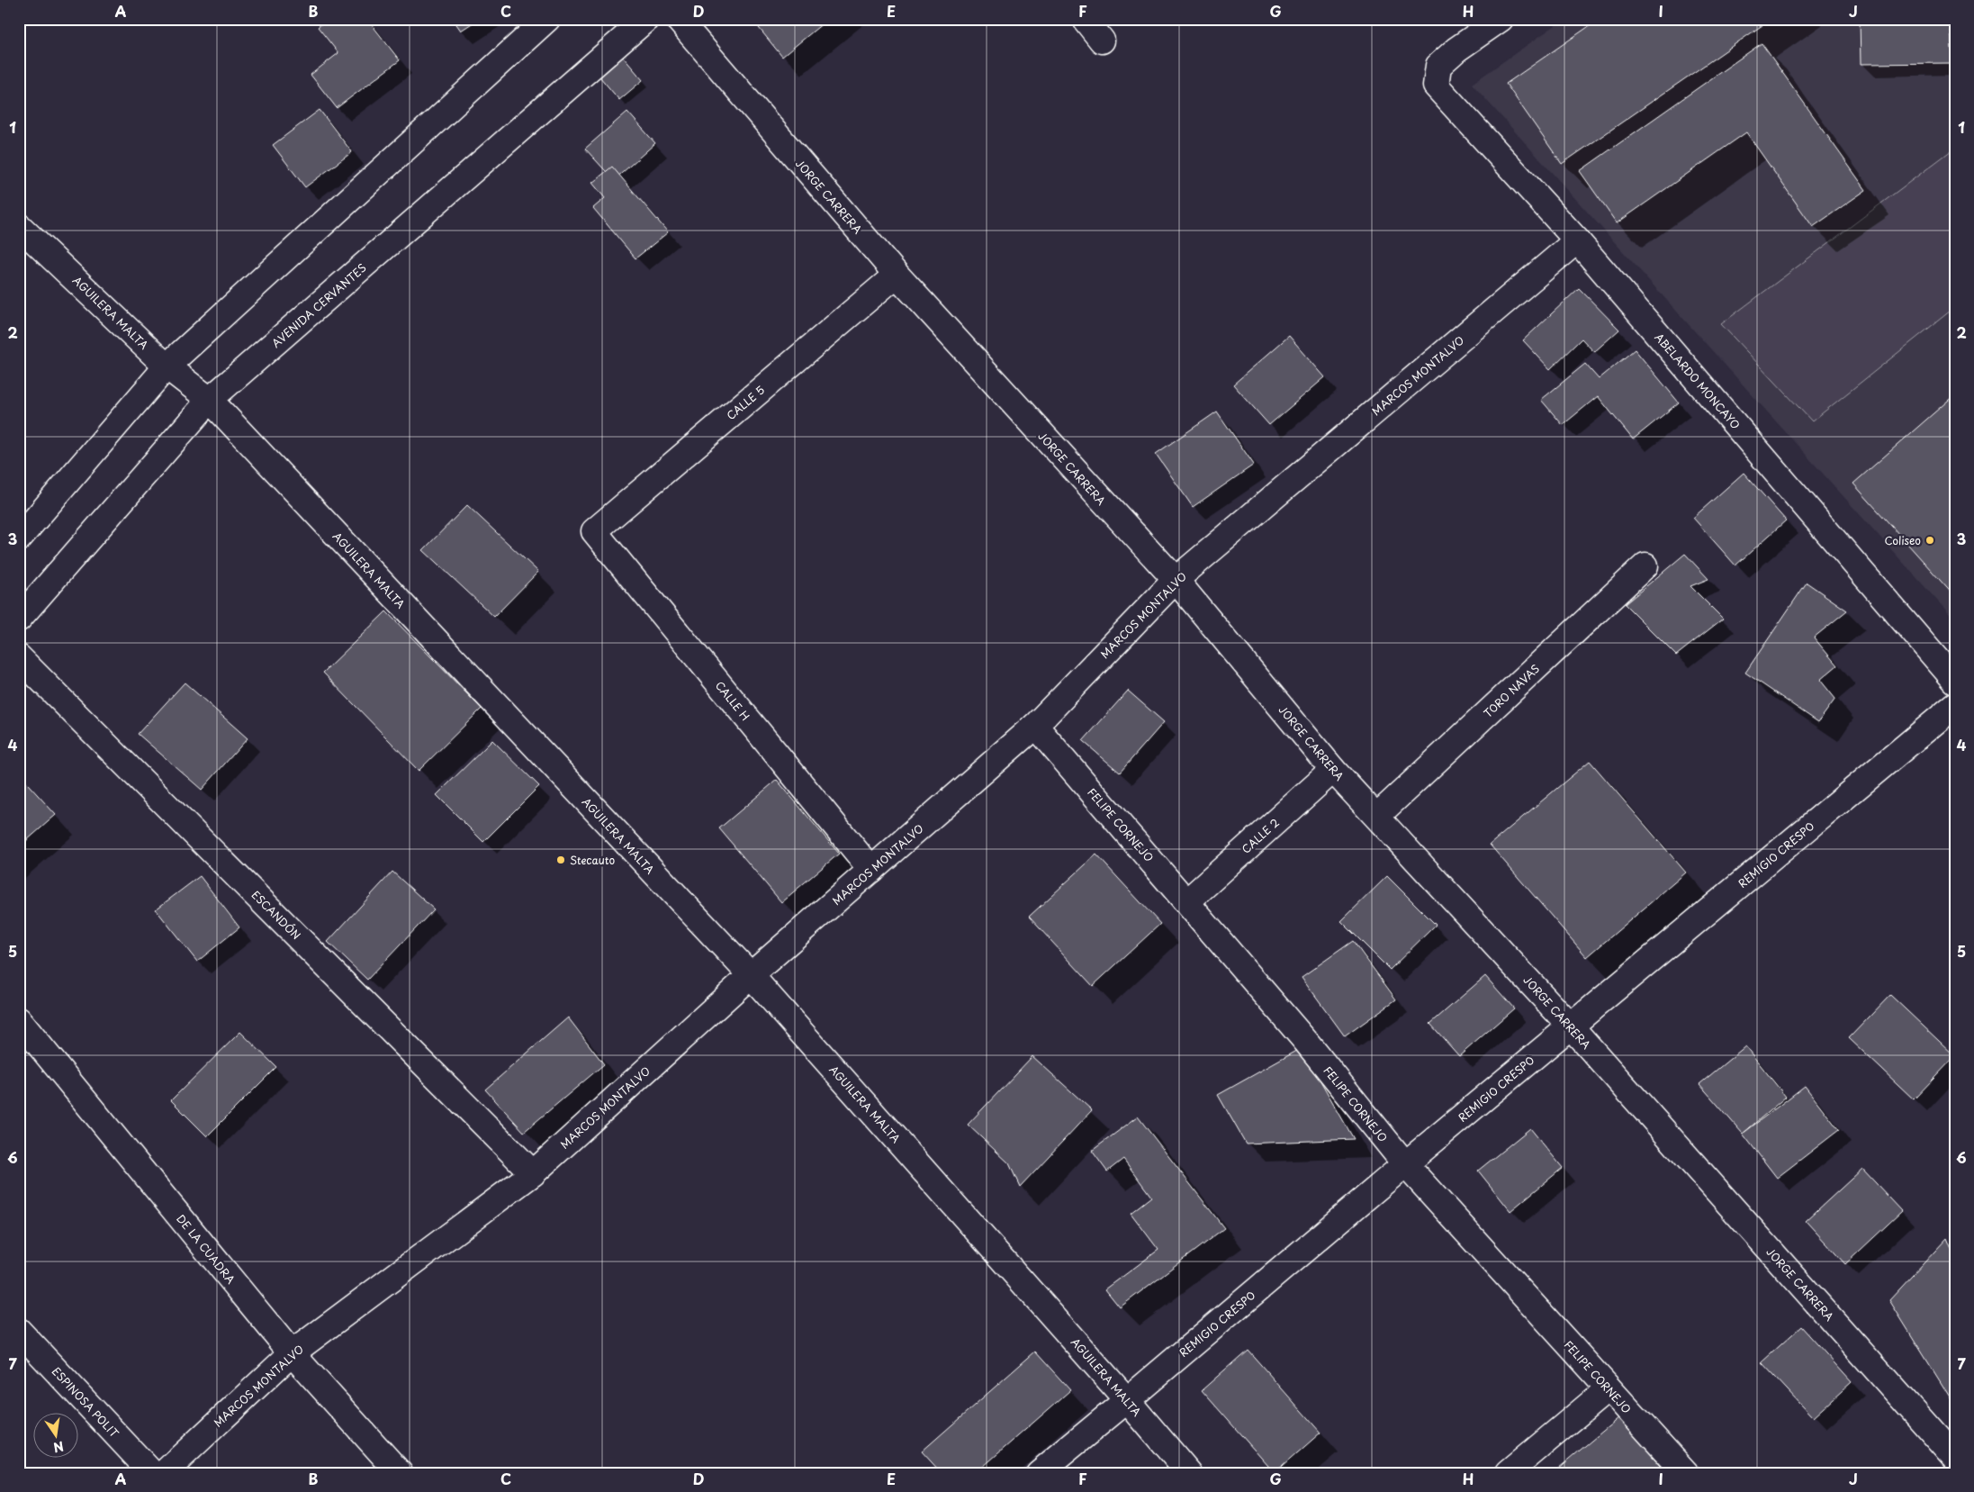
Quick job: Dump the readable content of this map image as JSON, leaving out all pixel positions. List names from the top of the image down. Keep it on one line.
{"streets":{"street":["JORGE CARRERA","AVENIDA CERVANTES","AGUILERA MALTA","MARCOS MONTALVO","ABELARDO MONCAYO","CALLE 5","TORO NAVAS","CALLE H","FELIPE CORNEJO","CALLE 2","REMIGIO CRESPO","ESCANDÓN","DE LA CUADRA","ESPINOSA POLIT"]},"crossings":[["JORGE CARRERA","MARCOS MONTALVO"],["JORGE CARRERA","CALLE 5"],["JORGE CARRERA","TORO NAVAS"],["JORGE CARRERA","CALLE 2"],["JORGE CARRERA","REMIGIO CRESPO"],["AVENIDA CERVANTES","AGUILERA MALTA"],["AGUILERA MALTA","MARCOS MONTALVO"],["AGUILERA MALTA","REMIGIO CRESPO"],["MARCOS MONTALVO","ABELARDO MONCAYO"],["MARCOS MONTALVO","CALLE H"],["MARCOS MONTALVO","FELIPE CORNEJO"],["MARCOS MONTALVO","ESCANDÓN"],["MARCOS MONTALVO","DE LA CUADRA"],["CALLE 5","CALLE H"],["FELIPE CORNEJO","CALLE 2"],["FELIPE CORNEJO","REMIGIO CRESPO"]],"places":["Coliseo","Stecauto"],"north":"bottom","grid":{"columns":["A","B","C","D","E","F","G","H","I","J"],"rows":["1","2","3","4","5","6","7"]}}
